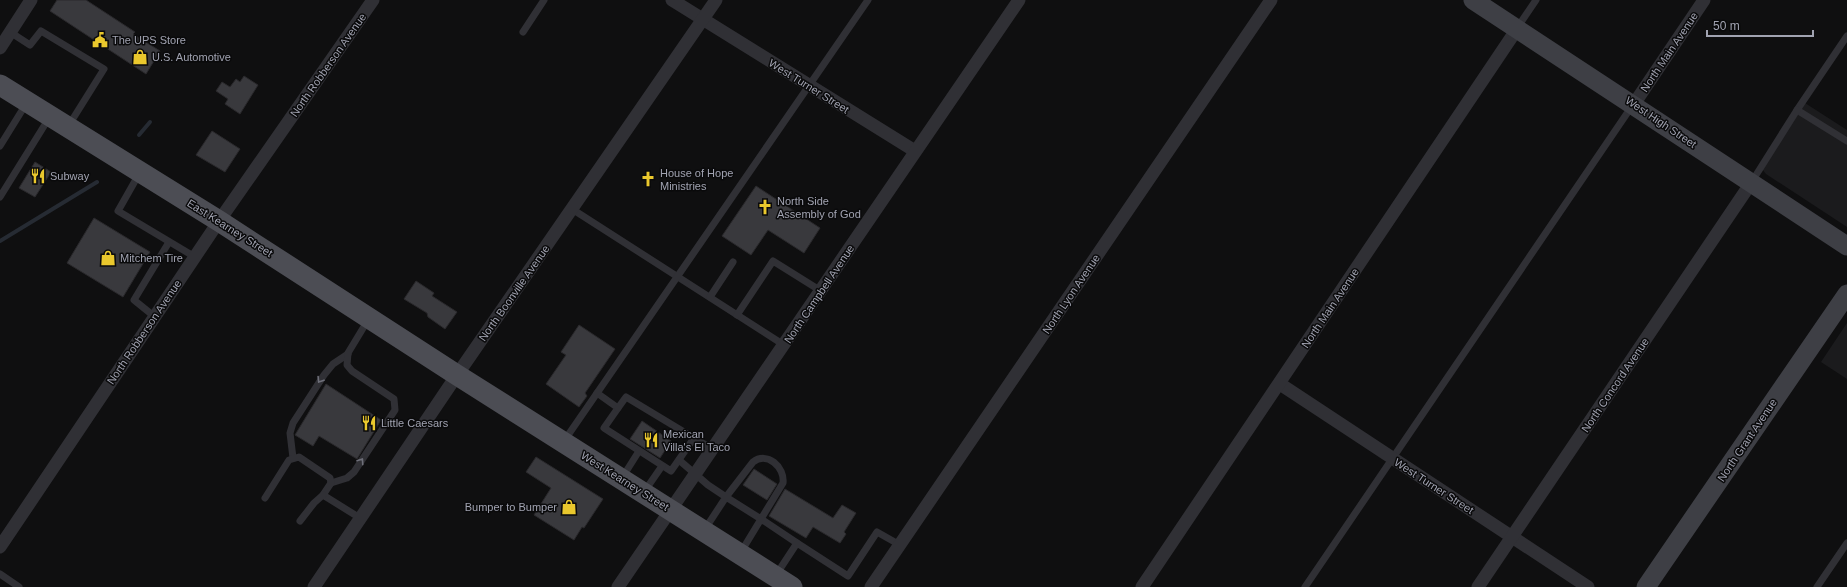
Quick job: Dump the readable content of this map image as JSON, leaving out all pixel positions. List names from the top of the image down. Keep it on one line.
{"streets":{"main road":["East Kearney Street","West Kearney Street"],"street":["North Main Avenue","North Robberson Avenue","West Turner Street","West High Street","North Boonville Avenue","North Campbell Avenue","North Lyon Avenue","North Concord Avenue","North Grant Avenue"]},"crossings":[["North Main Avenue","West Turner Street"],["North Main Avenue","West High Street"],["North Robberson Avenue","East Kearney Street"],["West Turner Street","North Boonville Avenue"],["West Turner Street","North Campbell Avenue"],["West Turner Street","North Concord Avenue"],["West High Street","North Concord Avenue"],["East Kearney Street","North Boonville Avenue"],["East Kearney Street","West Kearney Street"],["North Boonville Avenue","West Kearney Street"],["North Campbell Avenue","West Kearney Street"]],"places":{"public building":["The UPS Store"],"shop":["U.S. Automotive","Mitchem Tire","Bumper to Bumper"],"restaurant":["Subway","Little Caesars","Mexican Villa's El Taco"],"church":["House of Hope Ministries","North Side Assembly of God"]},"scale_bar":"50 m"}
